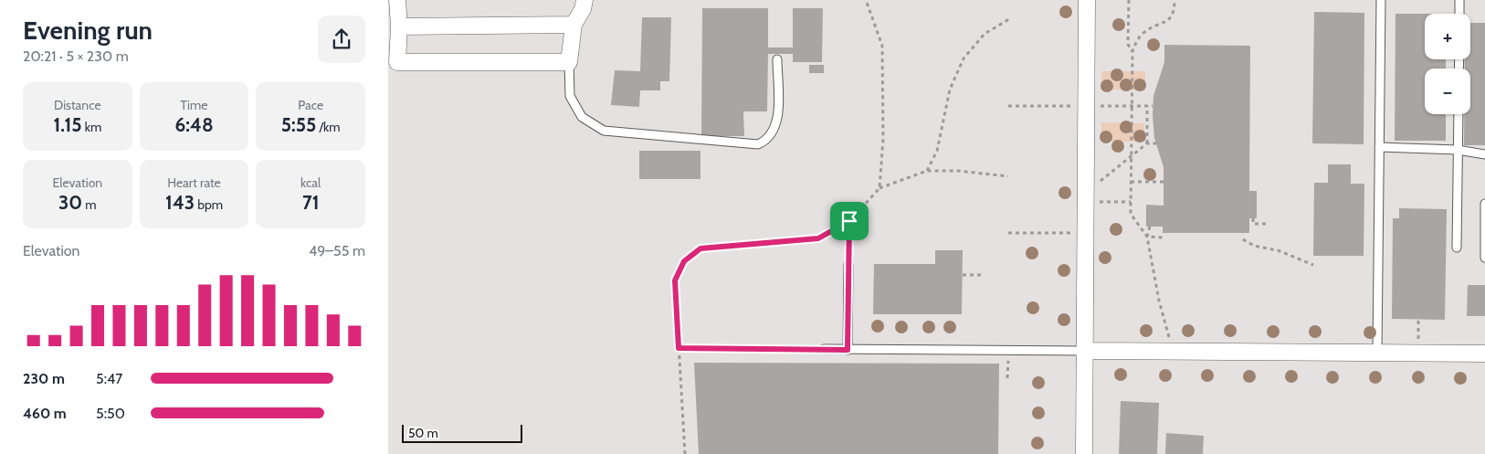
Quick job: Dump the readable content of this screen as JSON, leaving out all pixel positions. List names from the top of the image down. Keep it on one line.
{"scale_bar":"50 m","page":{"heading":["Evening run","20:21 · 5 × 230 m"],"map_buttons":["+","−"],"stats":[["Distance","1.15 km"],["Time","6:48"],["Pace","5:55 /km"],["Elevation","30 m"],["Heart rate","143 bpm"],["kcal","71"]],"chart":["Elevation","49–55 m"],"list":[{"name":"230 m","note":"5:47"},{"name":"460 m","note":"5:50"}],"scale":"50 m"}}
